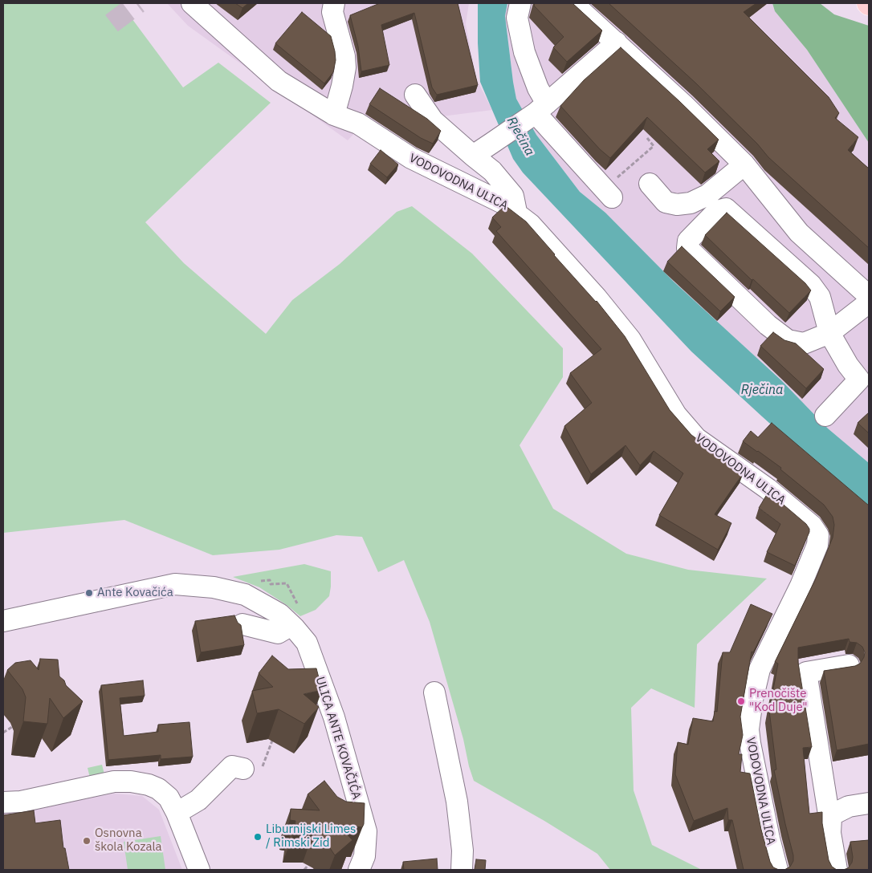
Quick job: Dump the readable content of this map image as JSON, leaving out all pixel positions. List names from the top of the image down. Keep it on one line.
{"streets":{"street":["VODOVODNA ULICA","ULICA ANTE KOVAČIĆA"]},"water":["Rječina"],"places":["Ante Kovačića","Prenočište \"Kod Duje\"","Liburnijski Limes / Rimski Zid","Osnovna škola Kozala"]}
